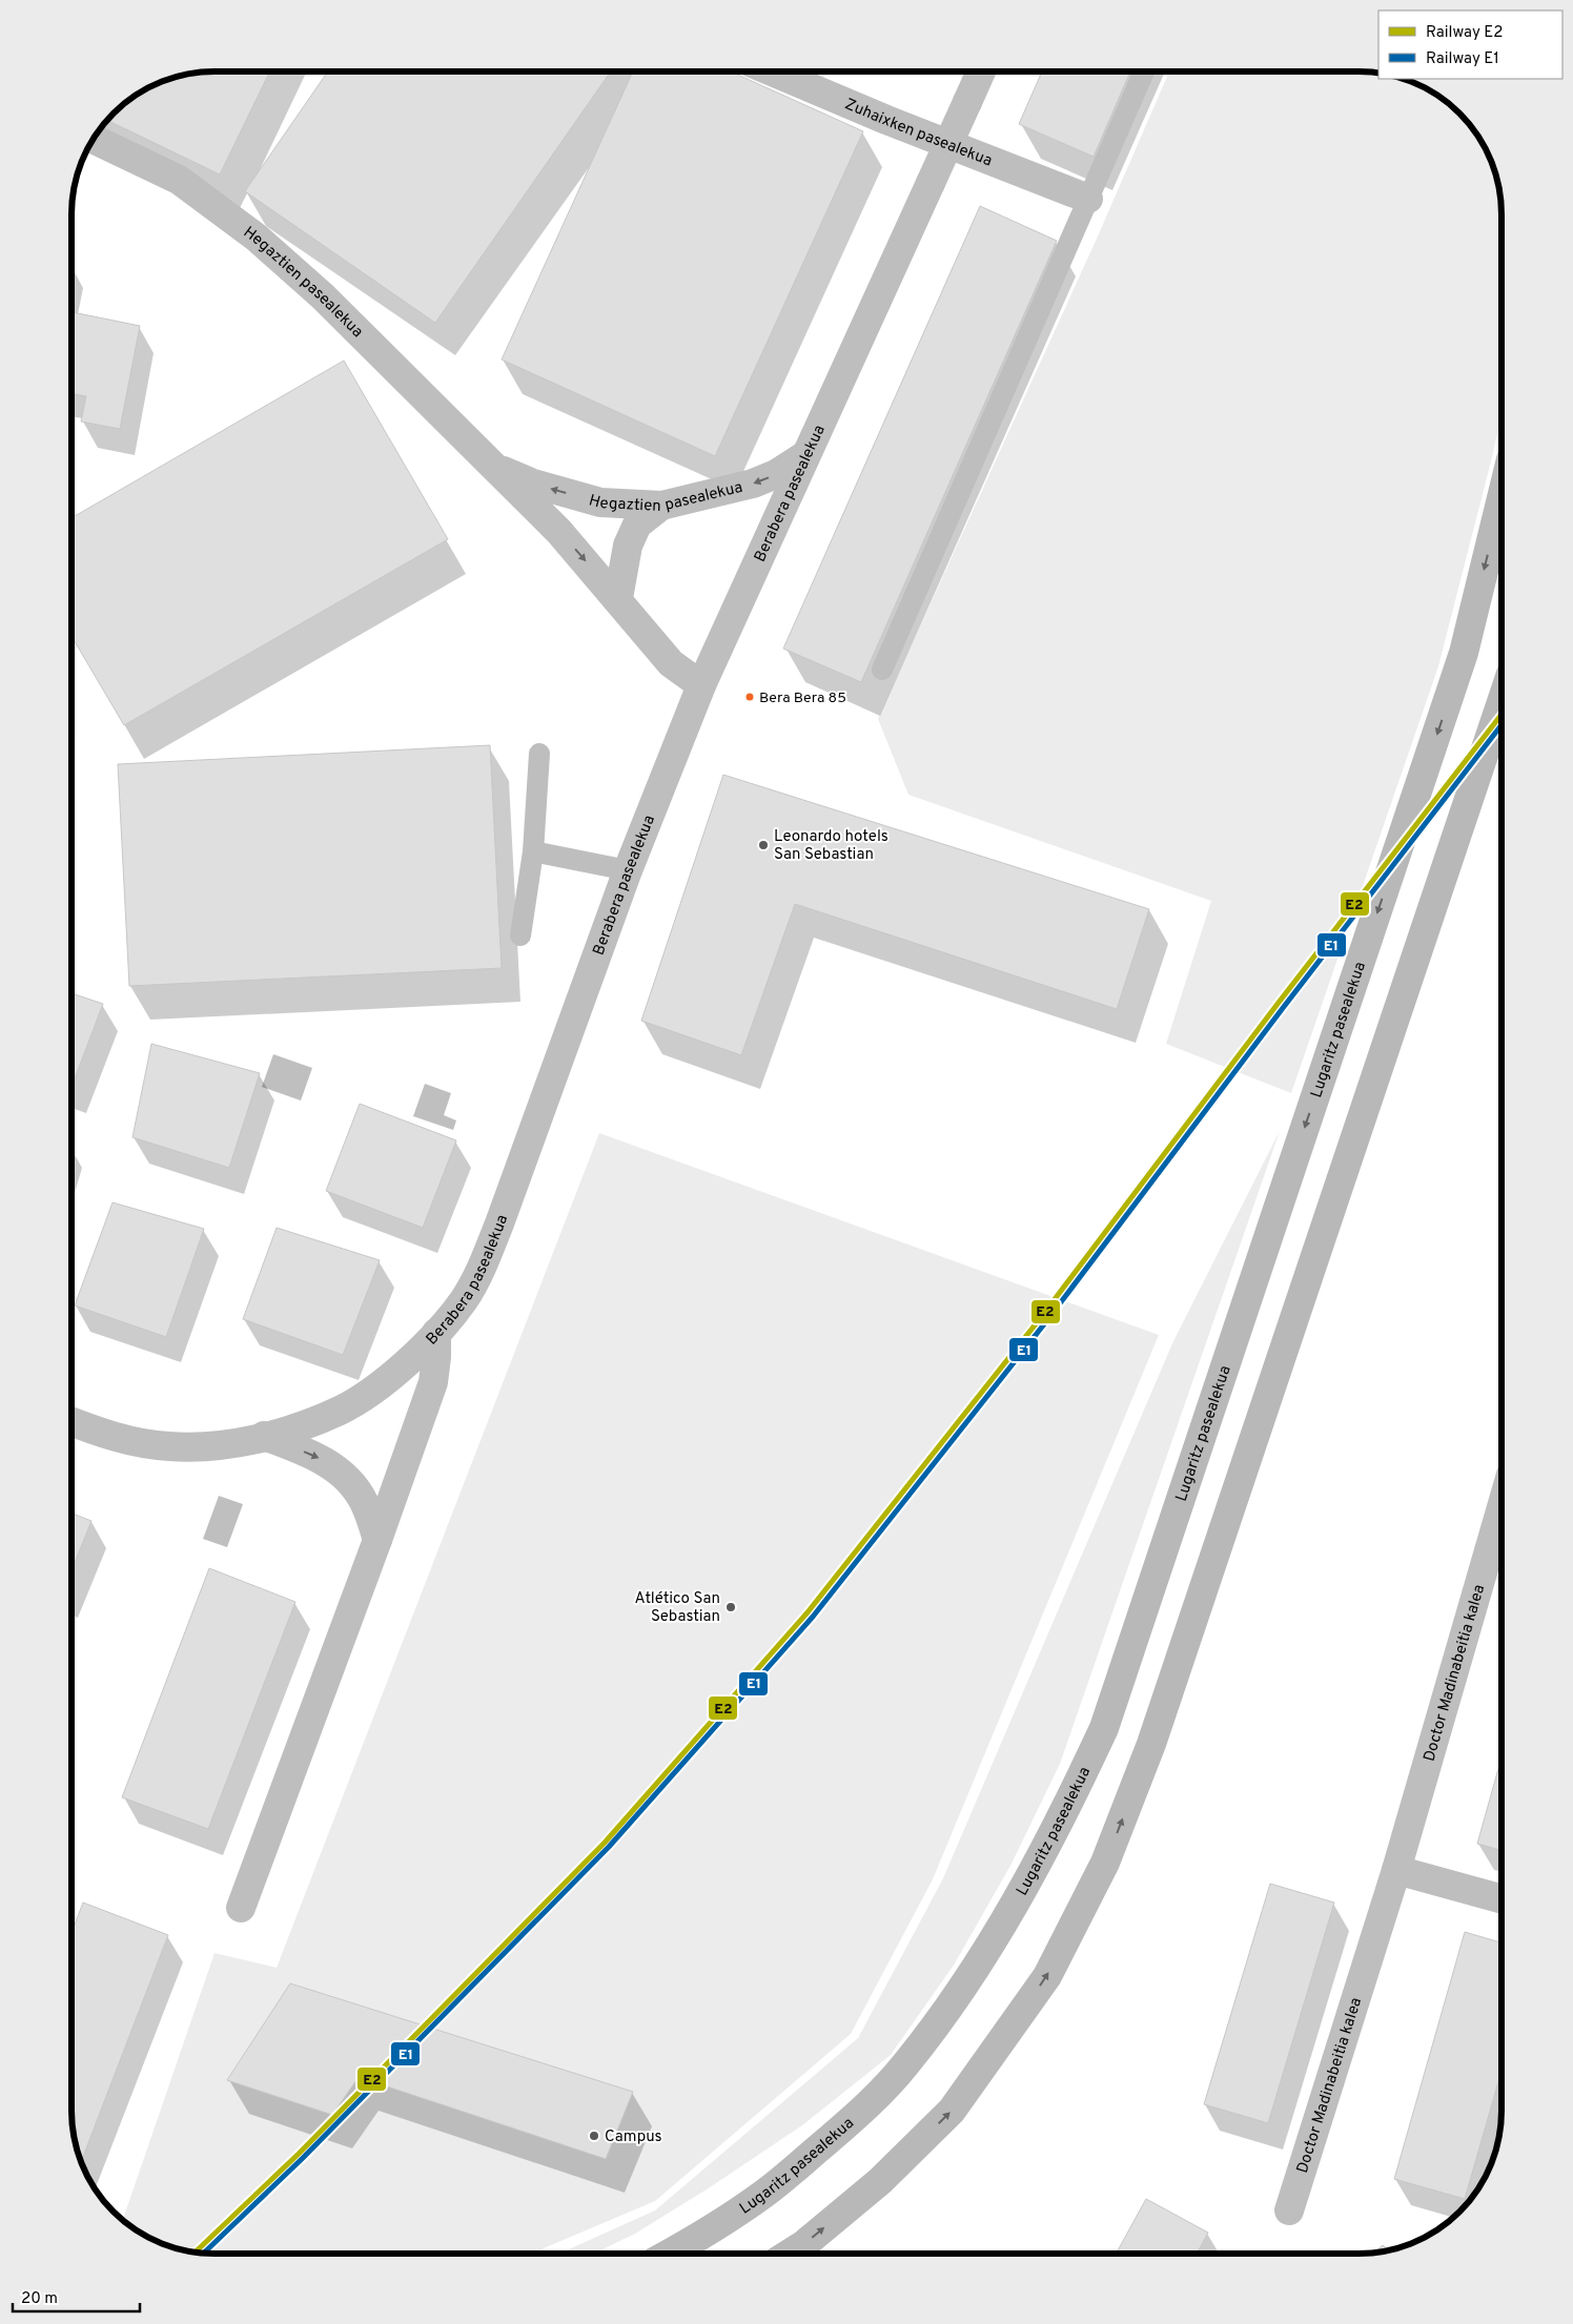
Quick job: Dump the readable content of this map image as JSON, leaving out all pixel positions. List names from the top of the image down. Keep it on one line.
{"streets":{"main road":["Lugaritz pasealekua"],"street":["Zuhaixken pasealekua","Hegaztien pasealekua","Berabera pasealekua","Doctor Madinabeitia kalea"]},"crossings":[["Hegaztien pasealekua","Berabera pasealekua"]],"places":["Bera Bera 85","Leonardo hotels San Sebastian","Atlético San Sebastian","Campus"],"lines":["rail line E2","rail line E1"],"legend":["Railway E2","Railway E1"],"scale_bar":"20 m"}
